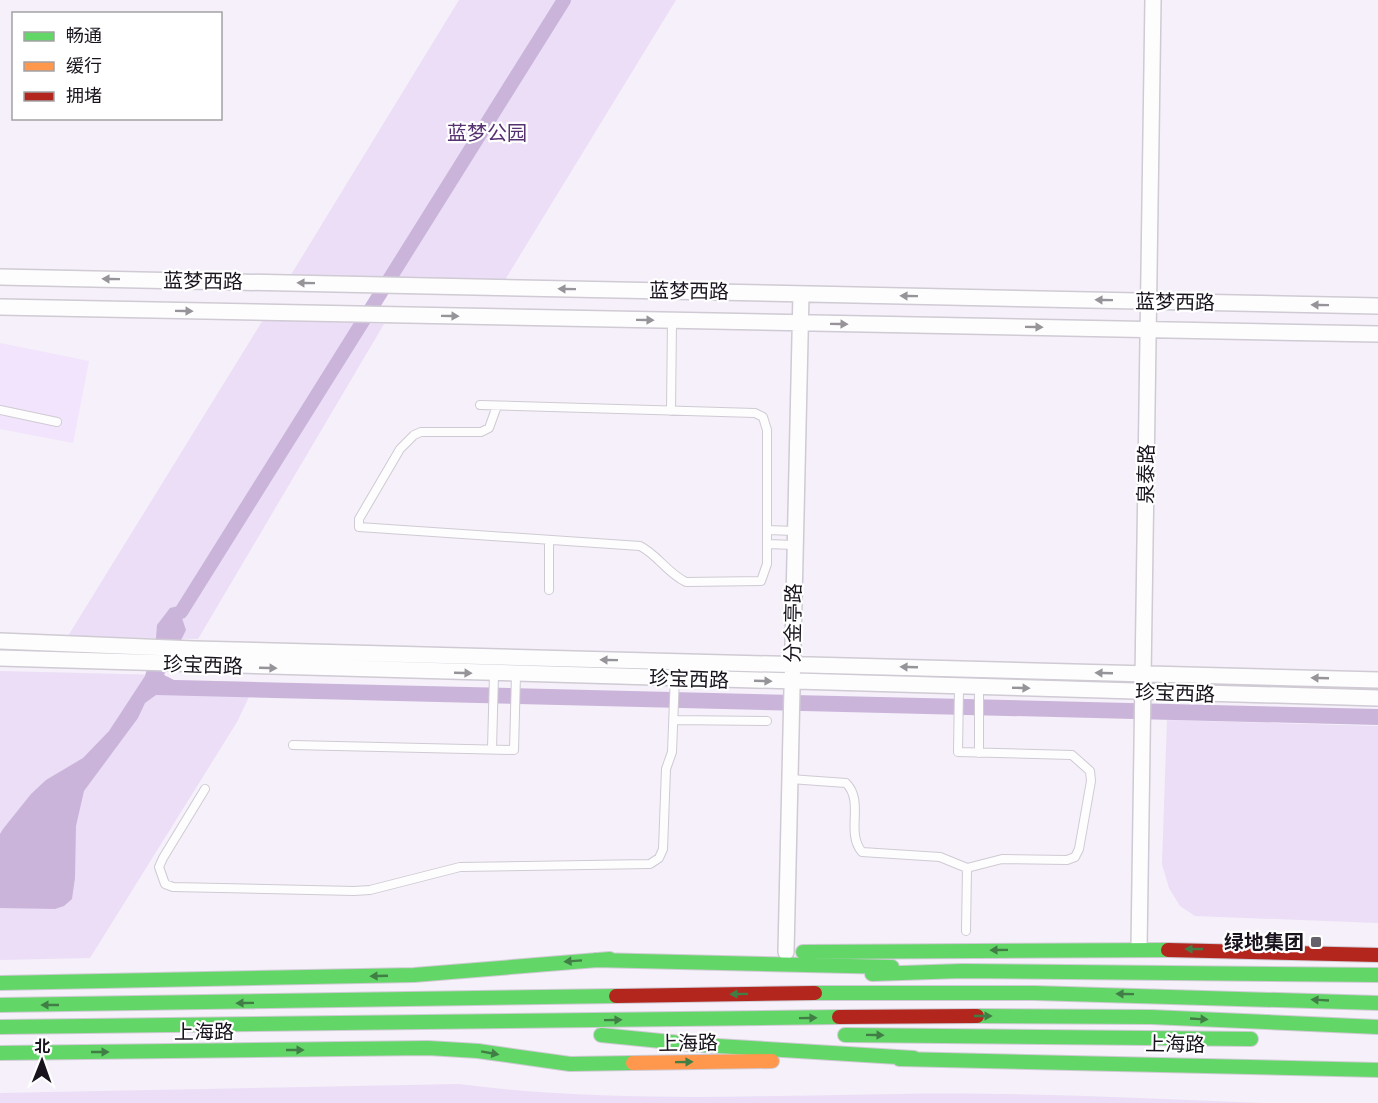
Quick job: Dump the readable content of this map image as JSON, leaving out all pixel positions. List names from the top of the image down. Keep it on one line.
{"streets":{"main road":["上海路"],"street":["蓝梦西路","泉泰路","分金亭路","珍宝西路"]},"crossings":[["蓝梦西路","泉泰路"],["蓝梦西路","分金亭路"],["泉泰路","珍宝西路"],["分金亭路","珍宝西路"]],"parks":["蓝梦公园"],"places":{"transit":["绿地集团"]},"legend":["畅通","缓行","拥堵"],"north":"top"}
